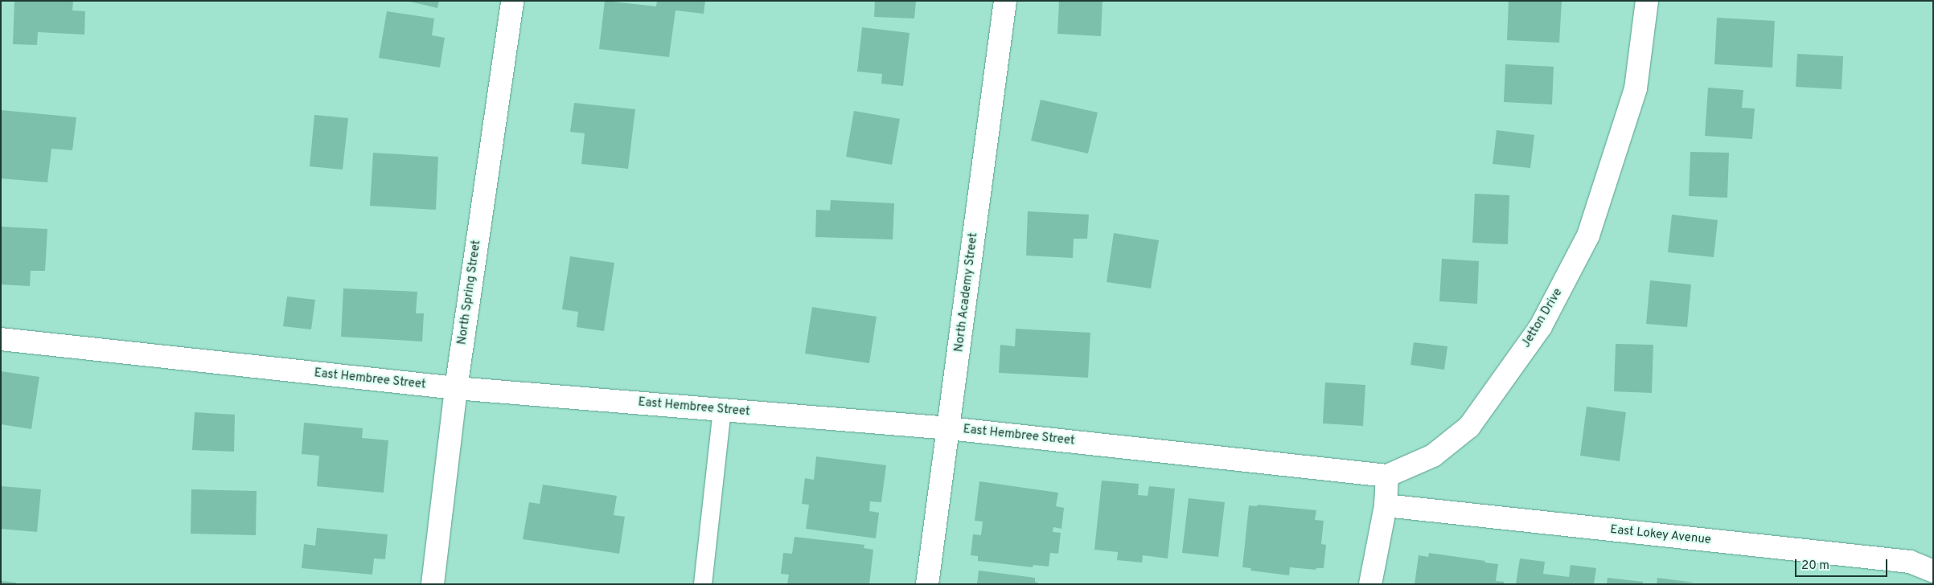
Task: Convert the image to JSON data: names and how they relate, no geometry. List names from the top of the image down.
{
  "streets": {
    "street": [
      "North Spring Street",
      "North Academy Street",
      "Jetton Drive",
      "East Hembree Street",
      "East Lokey Avenue"
    ]
  },
  "crossings": [
    ["North Spring Street", "East Hembree Street"],
    ["North Academy Street", "East Hembree Street"],
    ["Jetton Drive", "East Hembree Street"]
  ],
  "scale_bar": "20 m"
}
